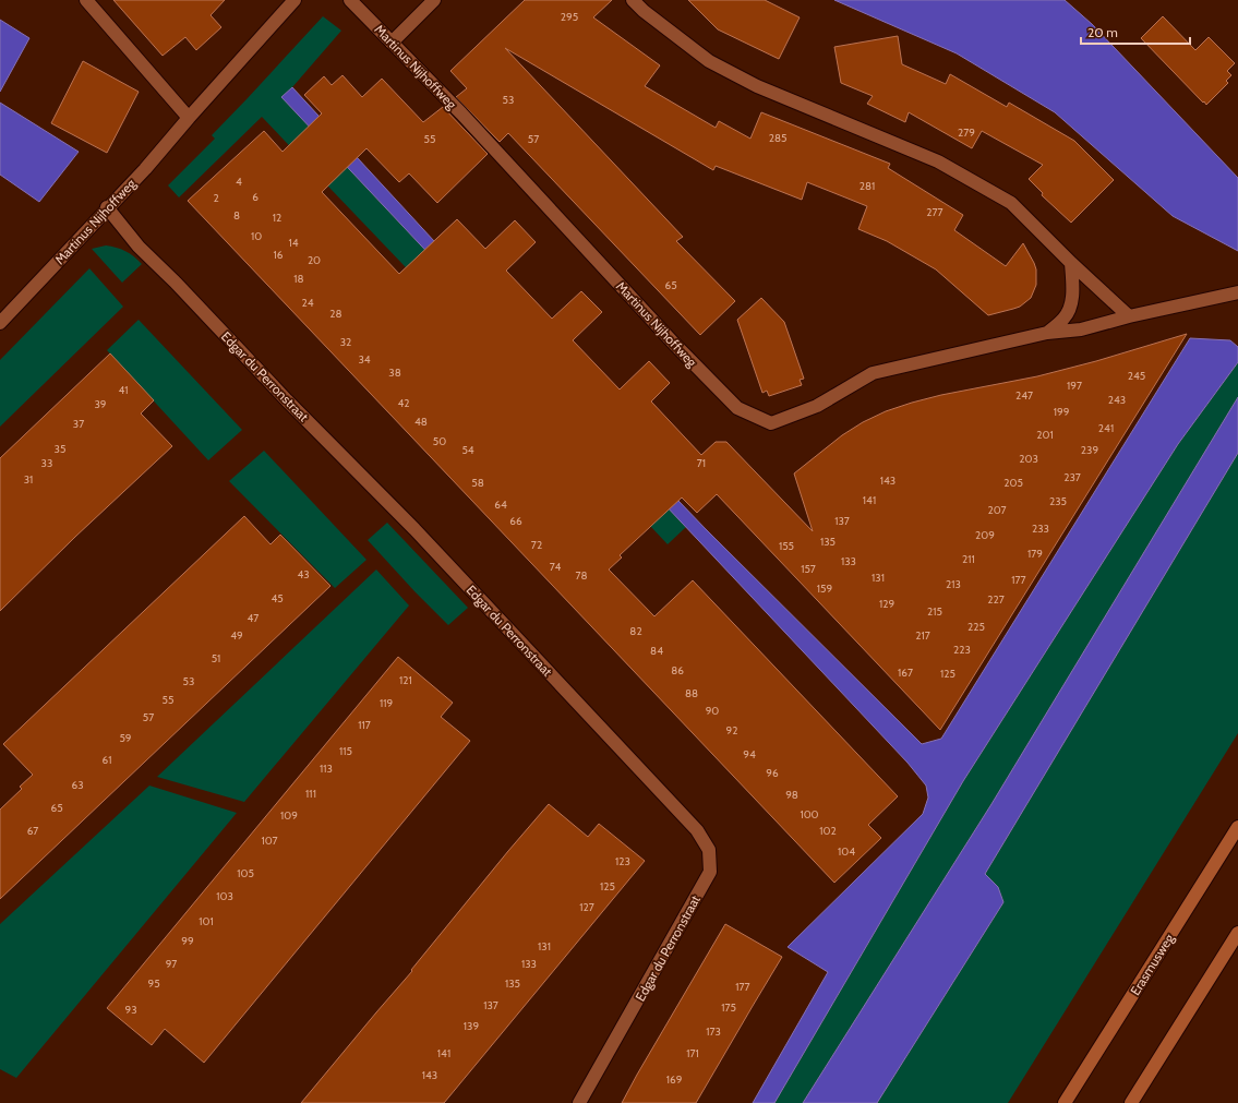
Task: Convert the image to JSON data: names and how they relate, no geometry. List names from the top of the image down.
{
  "streets": {
    "main road": ["Erasmusweg"],
    "street": ["Martinus Nijhoffweg", "Edgar du Perronstraat"]
  },
  "crossings": [
    ["Martinus Nijhoffweg", "Edgar du Perronstraat"]
  ],
  "house_numbers": [
    "295",
    "53",
    "279",
    "285",
    "55",
    "57",
    "4",
    "281",
    "6",
    "2",
    "277",
    "8",
    "12",
    "10",
    "14",
    "16",
    "20",
    "18",
    "65",
    "24",
    "28",
    "32",
    "34",
    "38",
    "245",
    "197",
    "41",
    "247",
    "243",
    "42",
    "39",
    "199",
    "48",
    "37",
    "241",
    "201",
    "50",
    "35",
    "54",
    "239",
    "203",
    "33",
    "71",
    "237",
    "31",
    "143",
    "58",
    "205",
    "141",
    "235",
    "64",
    "207",
    "66",
    "137",
    "233",
    "209",
    "135",
    "72",
    "155",
    "179",
    "211",
    "133",
    "74",
    "157",
    "43",
    "78",
    "131",
    "177",
    "213",
    "159",
    "45",
    "227",
    "129",
    "215",
    "47",
    "225",
    "82",
    "49",
    "217",
    "223",
    "84",
    "51",
    "86",
    "167",
    "125",
    "121",
    "53",
    "88",
    "55",
    "119",
    "90",
    "57",
    "117",
    "92",
    "59",
    "115",
    "94",
    "61",
    "113",
    "96",
    "63",
    "111",
    "98",
    "65",
    "100",
    "109",
    "67",
    "102",
    "107",
    "104",
    "123",
    "105",
    "125",
    "103",
    "127",
    "101",
    "99",
    "131",
    "97",
    "133",
    "95",
    "135",
    "177",
    "137",
    "175",
    "93",
    "139",
    "173",
    "141",
    "171",
    "143",
    "169"
  ],
  "scale_bar": "20 m"
}
